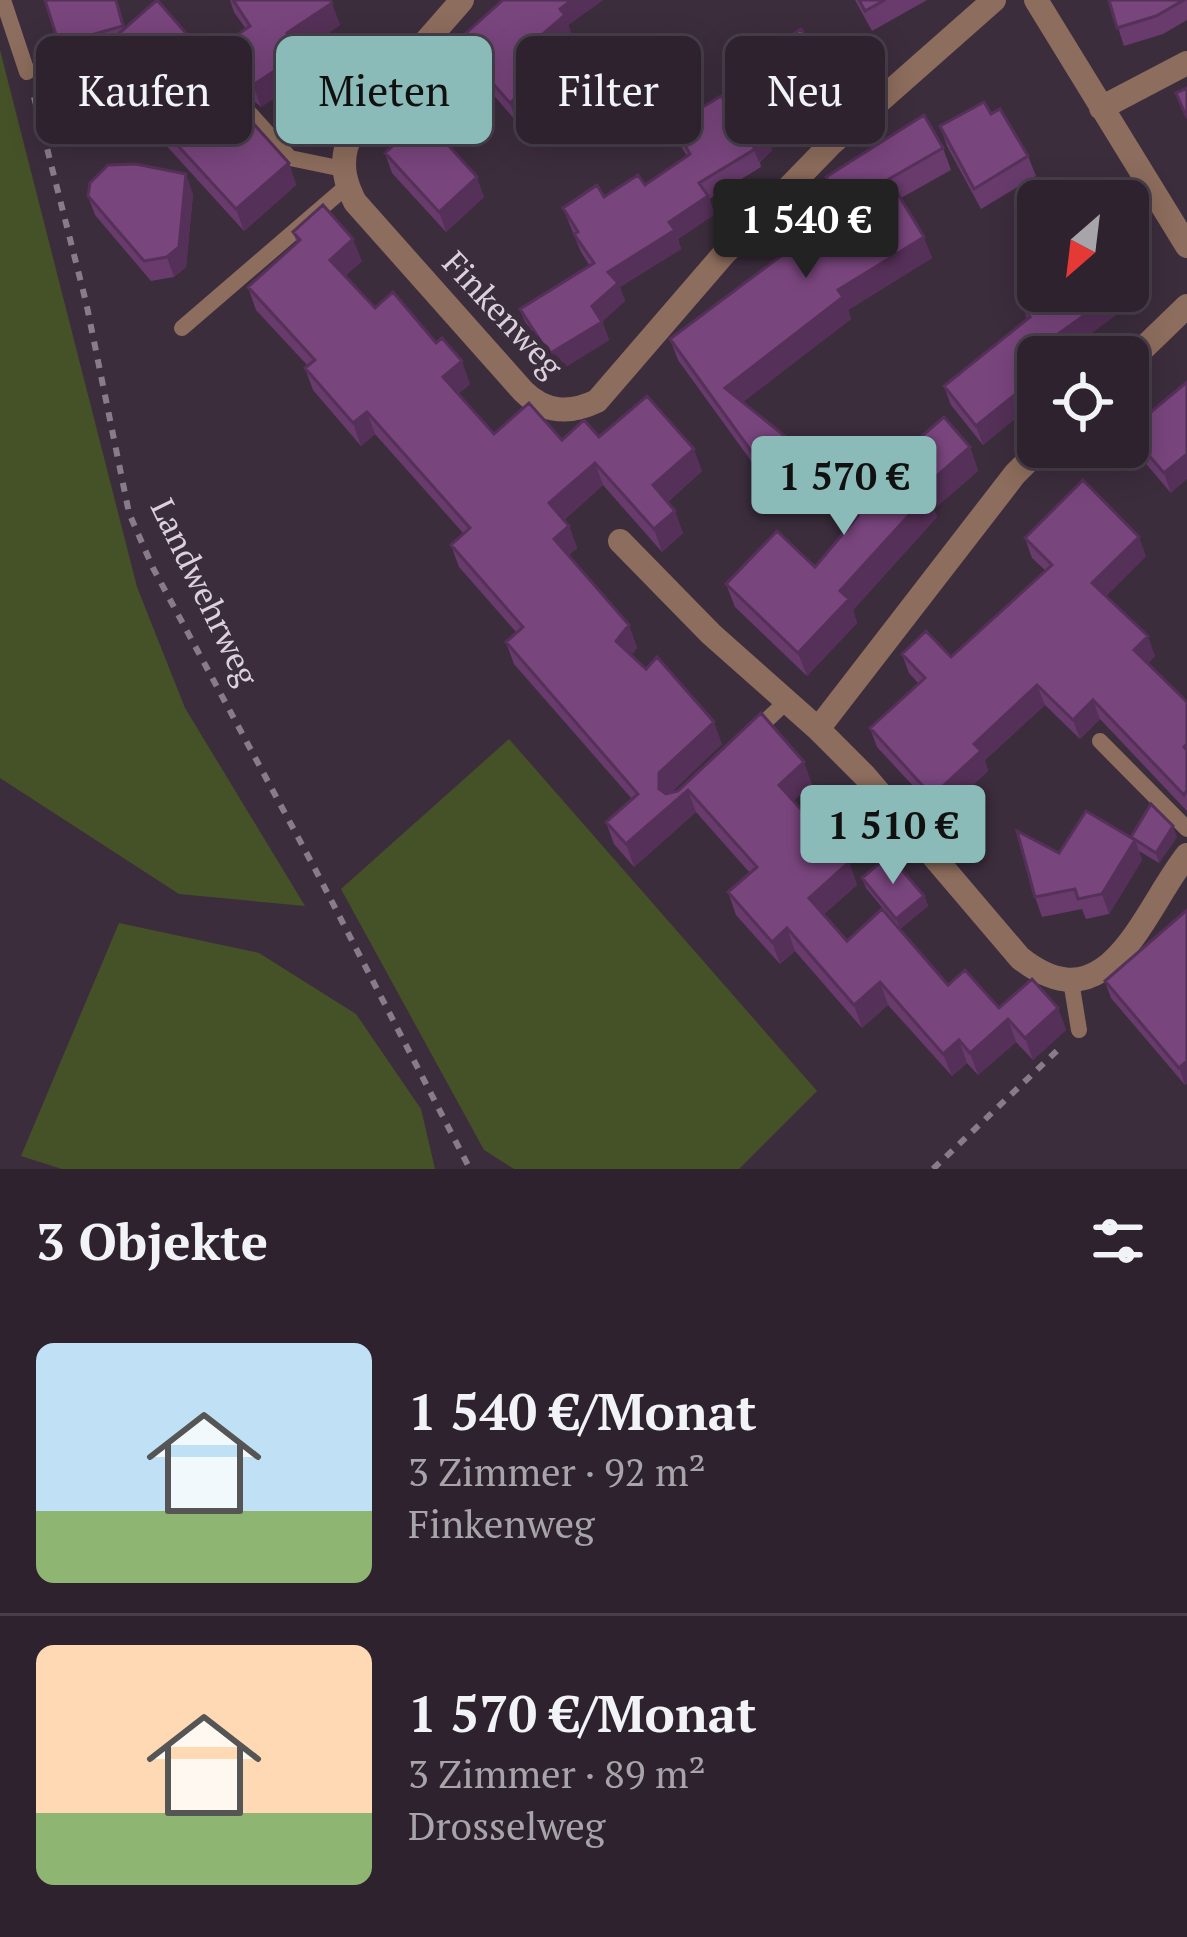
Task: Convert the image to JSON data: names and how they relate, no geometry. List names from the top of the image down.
{
  "streets": {
    "street": ["Finkenweg"],
    "path": ["Landwehrweg"]
  },
  "north": "bottom left",
  "page": {
    "chip": [
      "Kaufen",
      "Mieten",
      "Filter",
      "Neu"
    ],
    "price": ["1 540 €", "1 570 €", "1 510 €"],
    "heading": "3 Objekte",
    "list": [
      {
        "name": "1 540 €/Monat",
        "note": "3 Zimmer · 92 m² · Finkenweg"
      },
      {
        "name": "1 570 €/Monat",
        "note": "3 Zimmer · 89 m² · Drosselweg"
      }
    ]
  }
}
